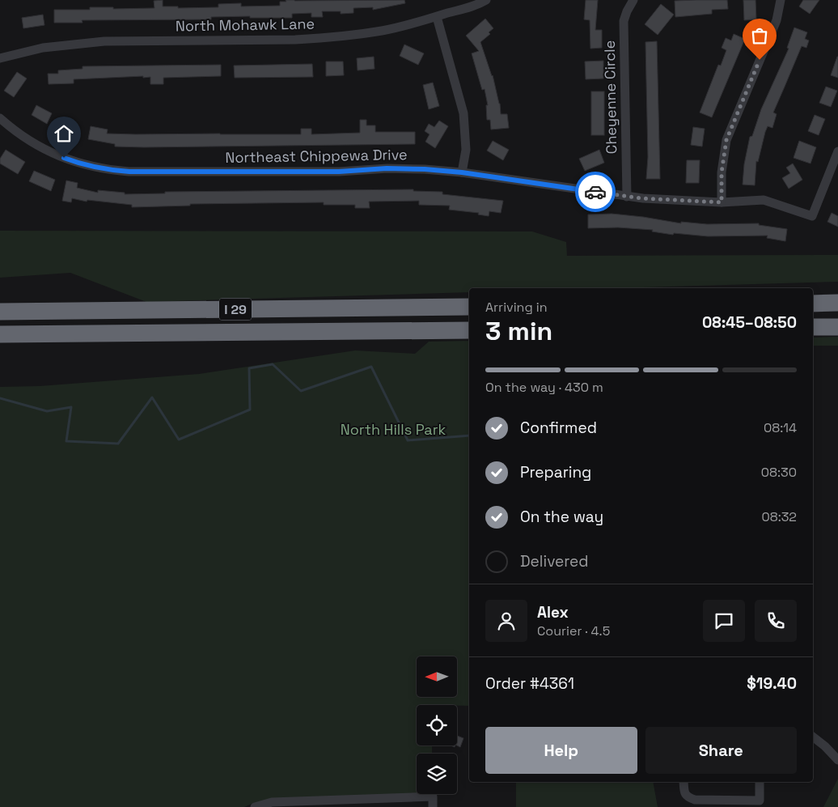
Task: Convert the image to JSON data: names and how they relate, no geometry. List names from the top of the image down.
{
  "streets": {
    "highway": ["I 29"],
    "street": ["North Mohawk Lane", "Cheyenne Circle", "Northeast Chippewa Drive"]
  },
  "crossings": [
    ["Cheyenne Circle", "Northeast Chippewa Drive"]
  ],
  "parks": ["North Hills Park"],
  "north": "left",
  "page": {
    "heading": ["3 min", "Arriving in", "08:45–08:50"],
    "panel": [
      "Alex",
      "Courier · 4.5",
      "Order #4361",
      "$19.40"
    ],
    "bar": "On the way · 430 m",
    "list": [
      ["Confirmed", "08:14"],
      ["Preparing", "08:30"],
      ["On the way", "08:32"],
      "Delivered"
    ],
    "buttons": ["Help", "Share"]
  }
}
